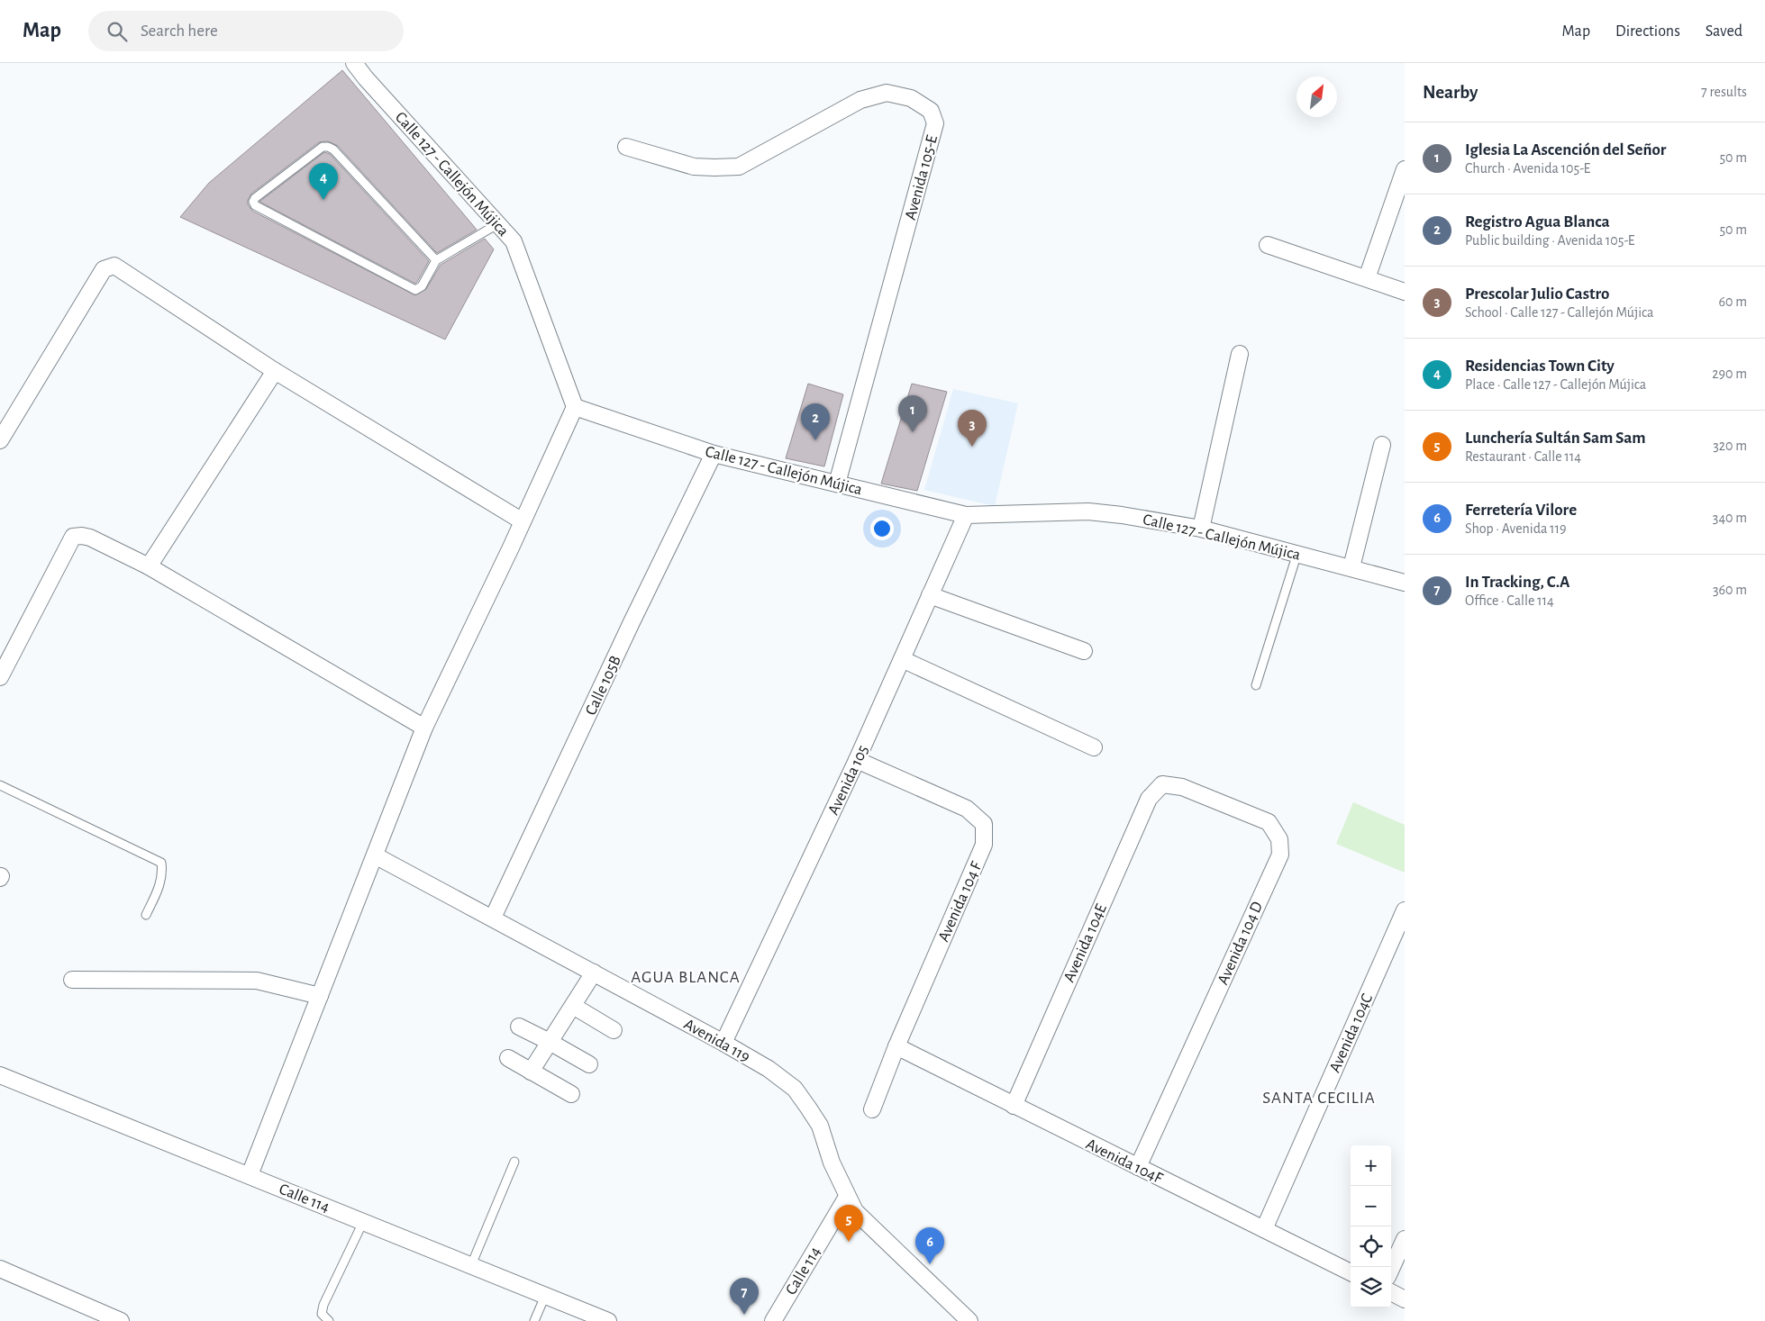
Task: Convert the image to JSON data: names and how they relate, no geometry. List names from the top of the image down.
{
  "streets": {
    "street": [
      "Calle 127 - Callejón Mújica",
      "Avenida 105-E",
      "Calle 105B",
      "Avenida 105",
      "Avenida 104 F",
      "Avenida 104E",
      "Avenida 104 D",
      "Avenida 104C",
      "Avenida 119",
      "Avenida 104F",
      "Calle 114"
    ]
  },
  "crossings": [
    ["Calle 127 - Callejón Mújica", "Avenida 105-E"],
    ["Calle 127 - Callejón Mújica", "Calle 105B"],
    ["Calle 127 - Callejón Mújica", "Avenida 105"],
    ["Calle 105B", "Avenida 119"],
    ["Avenida 105", "Avenida 104 F"],
    ["Avenida 105", "Avenida 119"],
    ["Avenida 104 F", "Avenida 104F"],
    ["Avenida 104E", "Avenida 104 D"],
    ["Avenida 104E", "Avenida 104F"],
    ["Avenida 104 D", "Avenida 104F"],
    ["Avenida 104C", "Avenida 104F"],
    ["Avenida 119", "Calle 114"]
  ],
  "districts": ["AGUA BLANCA", "SANTA CECILIA"],
  "north": "top right",
  "page": {
    "header": "Map",
    "search": "Search here",
    "nav": ["Map", "Directions", "Saved"],
    "heading": ["Nearby", "7 results"],
    "list": [
      {
        "mark": "1",
        "name": "Iglesia La Ascención del Señor",
        "note": "Church · Avenida 105-E",
        "value": "50 m"
      },
      {
        "mark": "2",
        "name": "Registro Agua Blanca",
        "note": "Public building · Avenida 105-E",
        "value": "50 m"
      },
      {
        "mark": "3",
        "name": "Prescolar Julio Castro",
        "note": "School · Calle 127 - Callejón Mújica",
        "value": "60 m"
      },
      {
        "mark": "4",
        "name": "Residencias Town City",
        "note": "Place · Calle 127 - Callejón Mújica",
        "value": "290 m"
      },
      {
        "mark": "5",
        "name": "Lunchería Sultán Sam Sam",
        "note": "Restaurant · Calle 114",
        "value": "320 m"
      },
      {
        "mark": "6",
        "name": "Ferretería Vilore",
        "note": "Shop · Avenida 119",
        "value": "340 m"
      },
      {
        "mark": "7",
        "name": "In Tracking, C.A",
        "note": "Office · Calle 114",
        "value": "360 m"
      }
    ],
    "pins": [
      "4",
      "1",
      "2",
      "3",
      "5",
      "6",
      "7"
    ],
    "map_buttons": ["+", "−"]
  }
}
